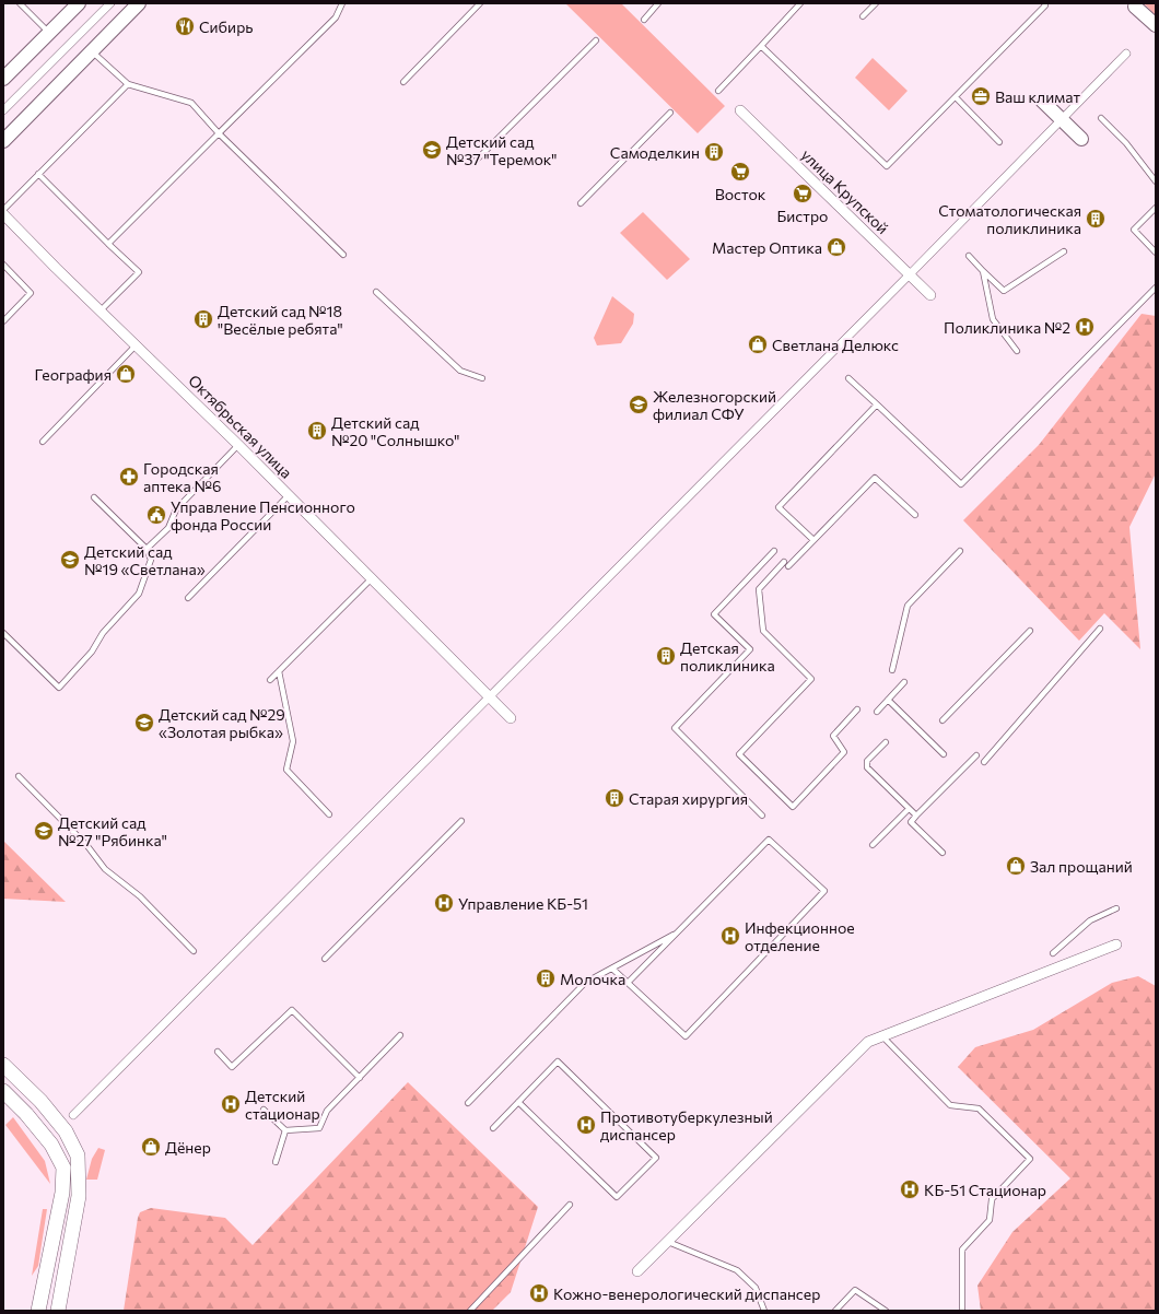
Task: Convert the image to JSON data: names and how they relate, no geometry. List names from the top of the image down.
{
  "streets": {
    "street": ["улица Крупской", "Октябрьская улица"]
  },
  "places": {
    "restaurant": ["Сибирь"],
    "office": ["Ваш климат"],
    "school or university": [
      "Детский сад №37 \"Теремок\"",
      "Железногорский филиал СФУ",
      "Детский сад №19 «Светлана»",
      "Детский сад №29 «Золотая рыбка»",
      "Детский сад №27 \"Рябинка\""
    ],
    "building": [
      "Самоделкин",
      "Стоматологическая поликлиника",
      "Детский сад №18 \"Весёлые ребята\"",
      "Детский сад №20 \"Солнышко\"",
      "Детская поликлиника",
      "Старая хирургия",
      "Молочка"
    ],
    "supermarket": ["Восток", "Бистро"],
    "shop": [
      "Мастер Оптика",
      "Светлана Делюкс",
      "География",
      "Зал прощаний",
      "Дёнер"
    ],
    "hospital": [
      "Поликлиника №2",
      "Управление КБ-51",
      "Инфекционное отделение",
      "Детский стационар",
      "Противотуберкулезный диспансер",
      "КБ-51 Стационар",
      "Кожно-венерологический диспансер"
    ],
    "pharmacy": ["Городская аптека №6"],
    "public building": ["Управление Пенсионного фонда России"]
  }
}
